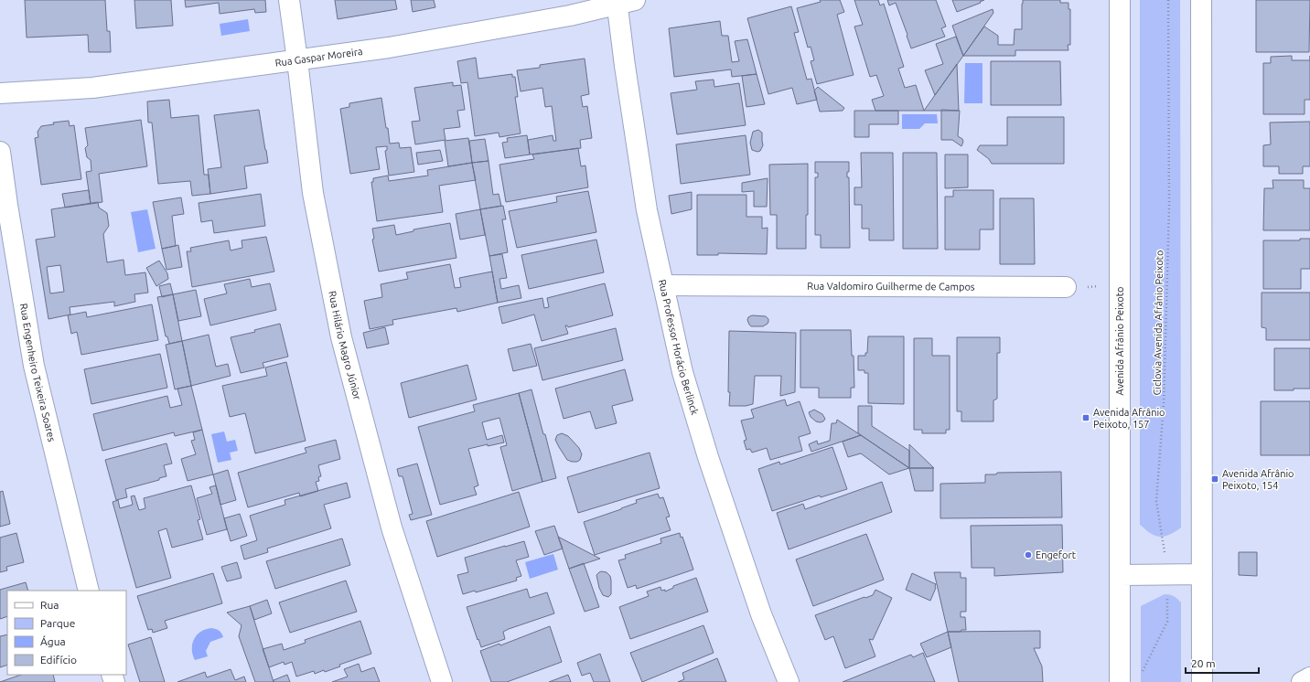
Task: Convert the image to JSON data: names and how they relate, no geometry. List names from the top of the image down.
{
  "streets": {
    "street": [
      "Rua Gaspar Moreira",
      "Rua Valdomiro Guilherme de Campos",
      "Avenida Afrânio Peixoto",
      "Rua Hilário Magro Júnior",
      "Rua Professor Horácio Berlinck",
      "Rua Engenheiro Teixeira Soares"
    ],
    "path": ["Ciclovia Avenida Afrânio Peixoto"]
  },
  "crossings": [
    ["Rua Gaspar Moreira", "Rua Hilário Magro Júnior"],
    ["Rua Gaspar Moreira", "Rua Professor Horácio Berlinck"],
    ["Rua Valdomiro Guilherme de Campos", "Rua Professor Horácio Berlinck"]
  ],
  "places": {
    "transit": ["Avenida Afrânio Peixoto, 157", "Avenida Afrânio Peixoto, 154"],
    "other": ["Engefort"]
  },
  "legend": [
    "Rua",
    "Parque",
    "Água",
    "Edifício"
  ],
  "scale_bar": "20 m"
}
